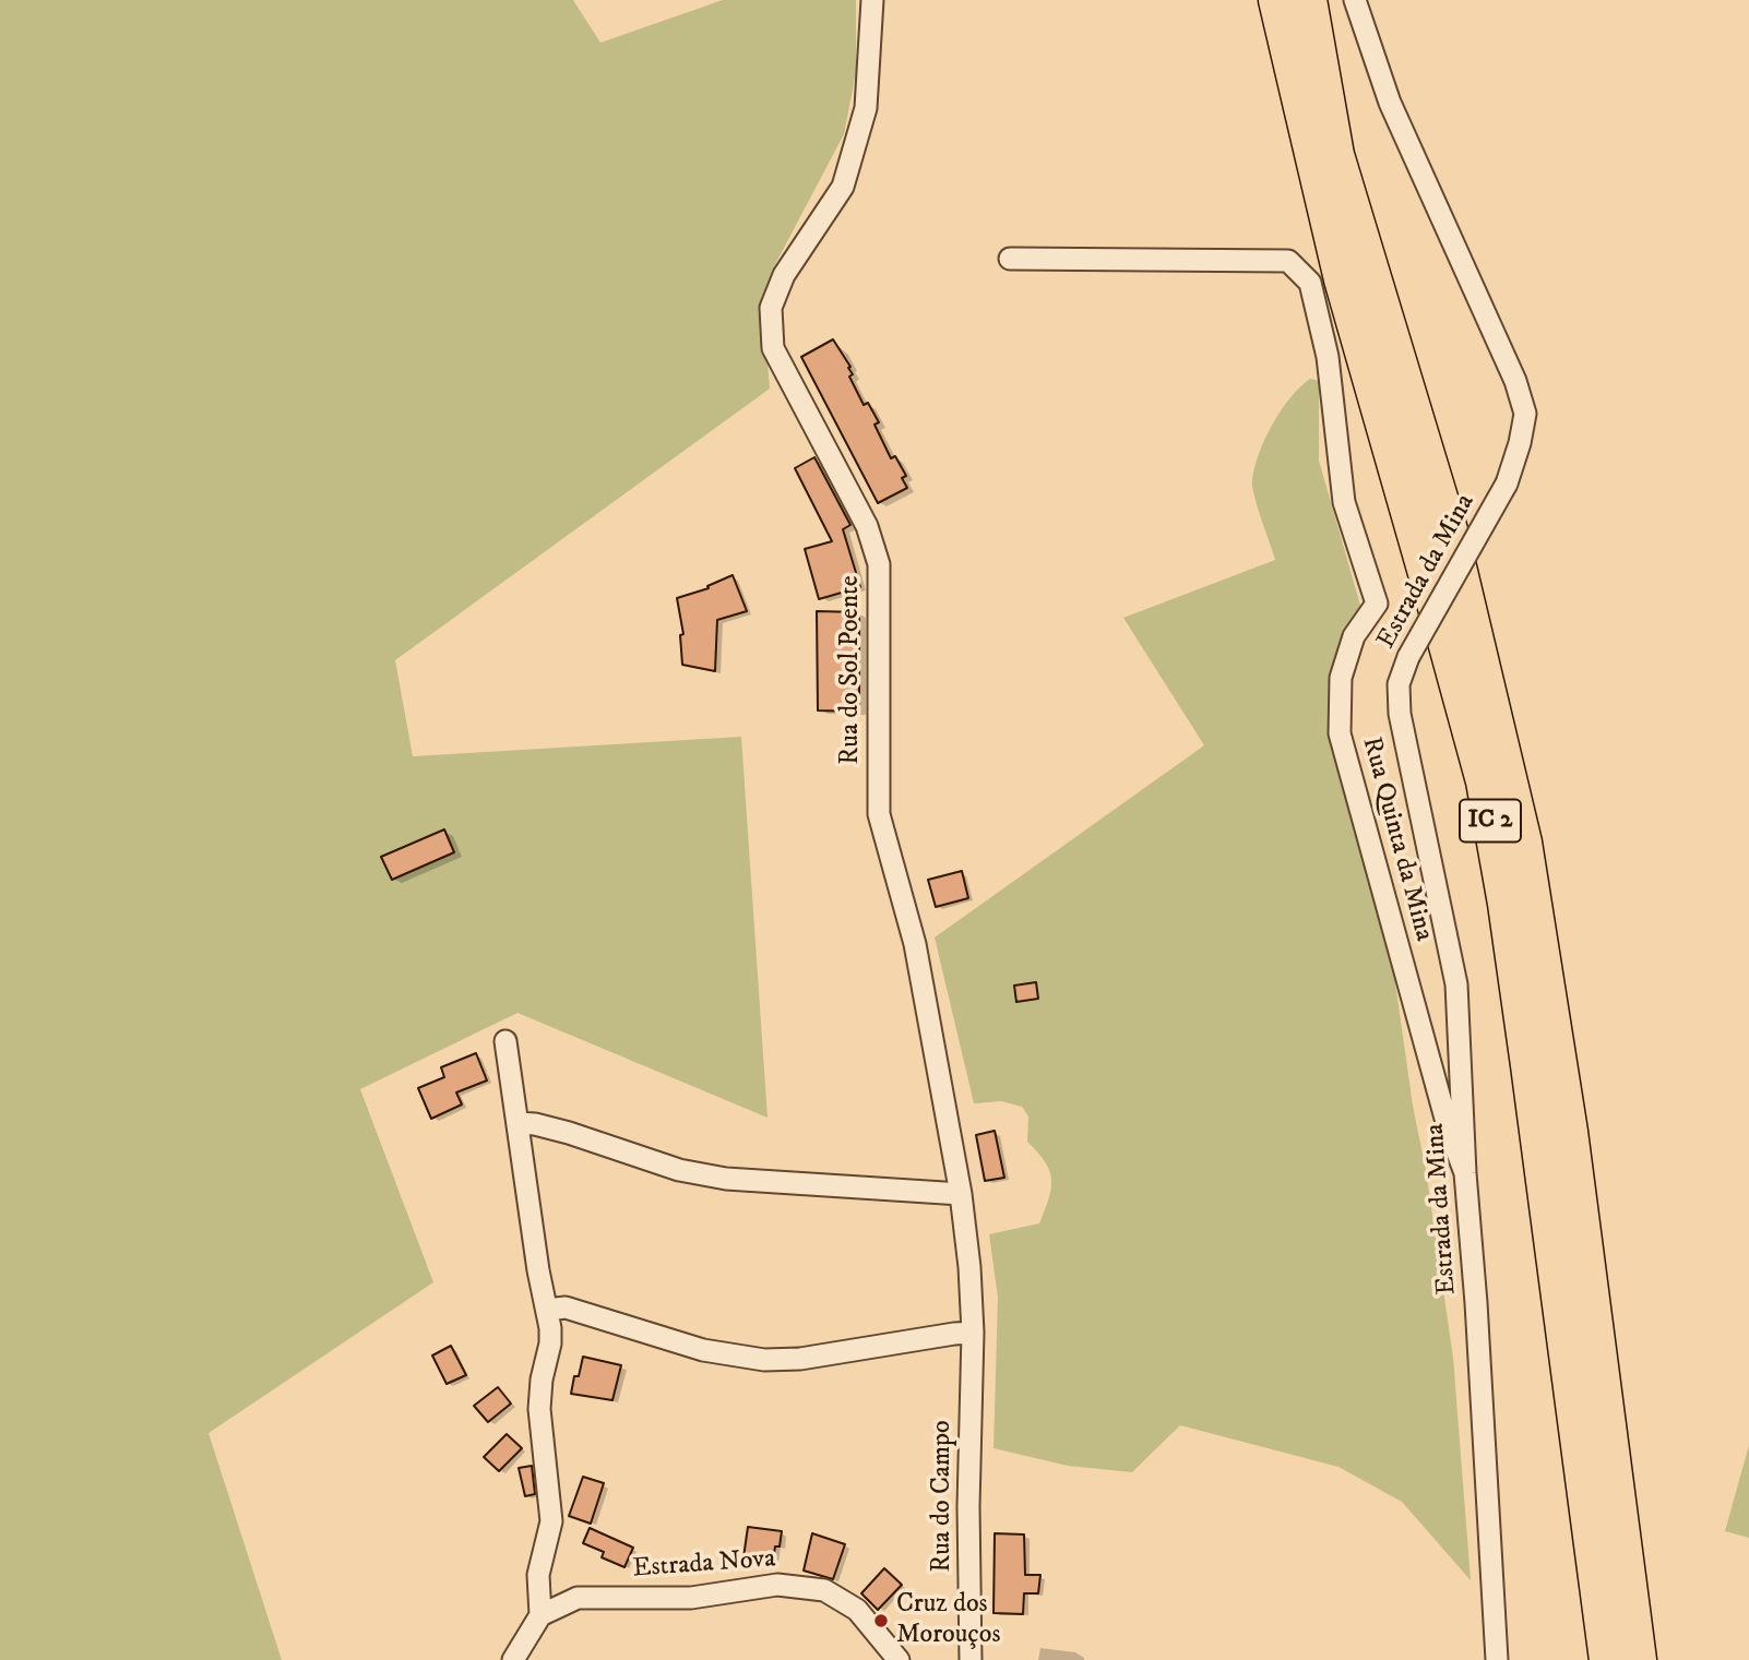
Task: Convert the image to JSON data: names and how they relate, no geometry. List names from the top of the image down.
{
  "streets": {
    "highway": ["IC 2"],
    "street": [
      "Estrada da Mina",
      "Rua do Sol Poente",
      "Rua Quinta da Mina",
      "Rua do Campo",
      "Estrada Nova"
    ]
  },
  "crossings": [
    ["Estrada da Mina", "Rua Quinta da Mina"],
    ["Rua do Sol Poente", "Rua do Campo"]
  ],
  "places": ["Cruz dos Morouços"]
}
